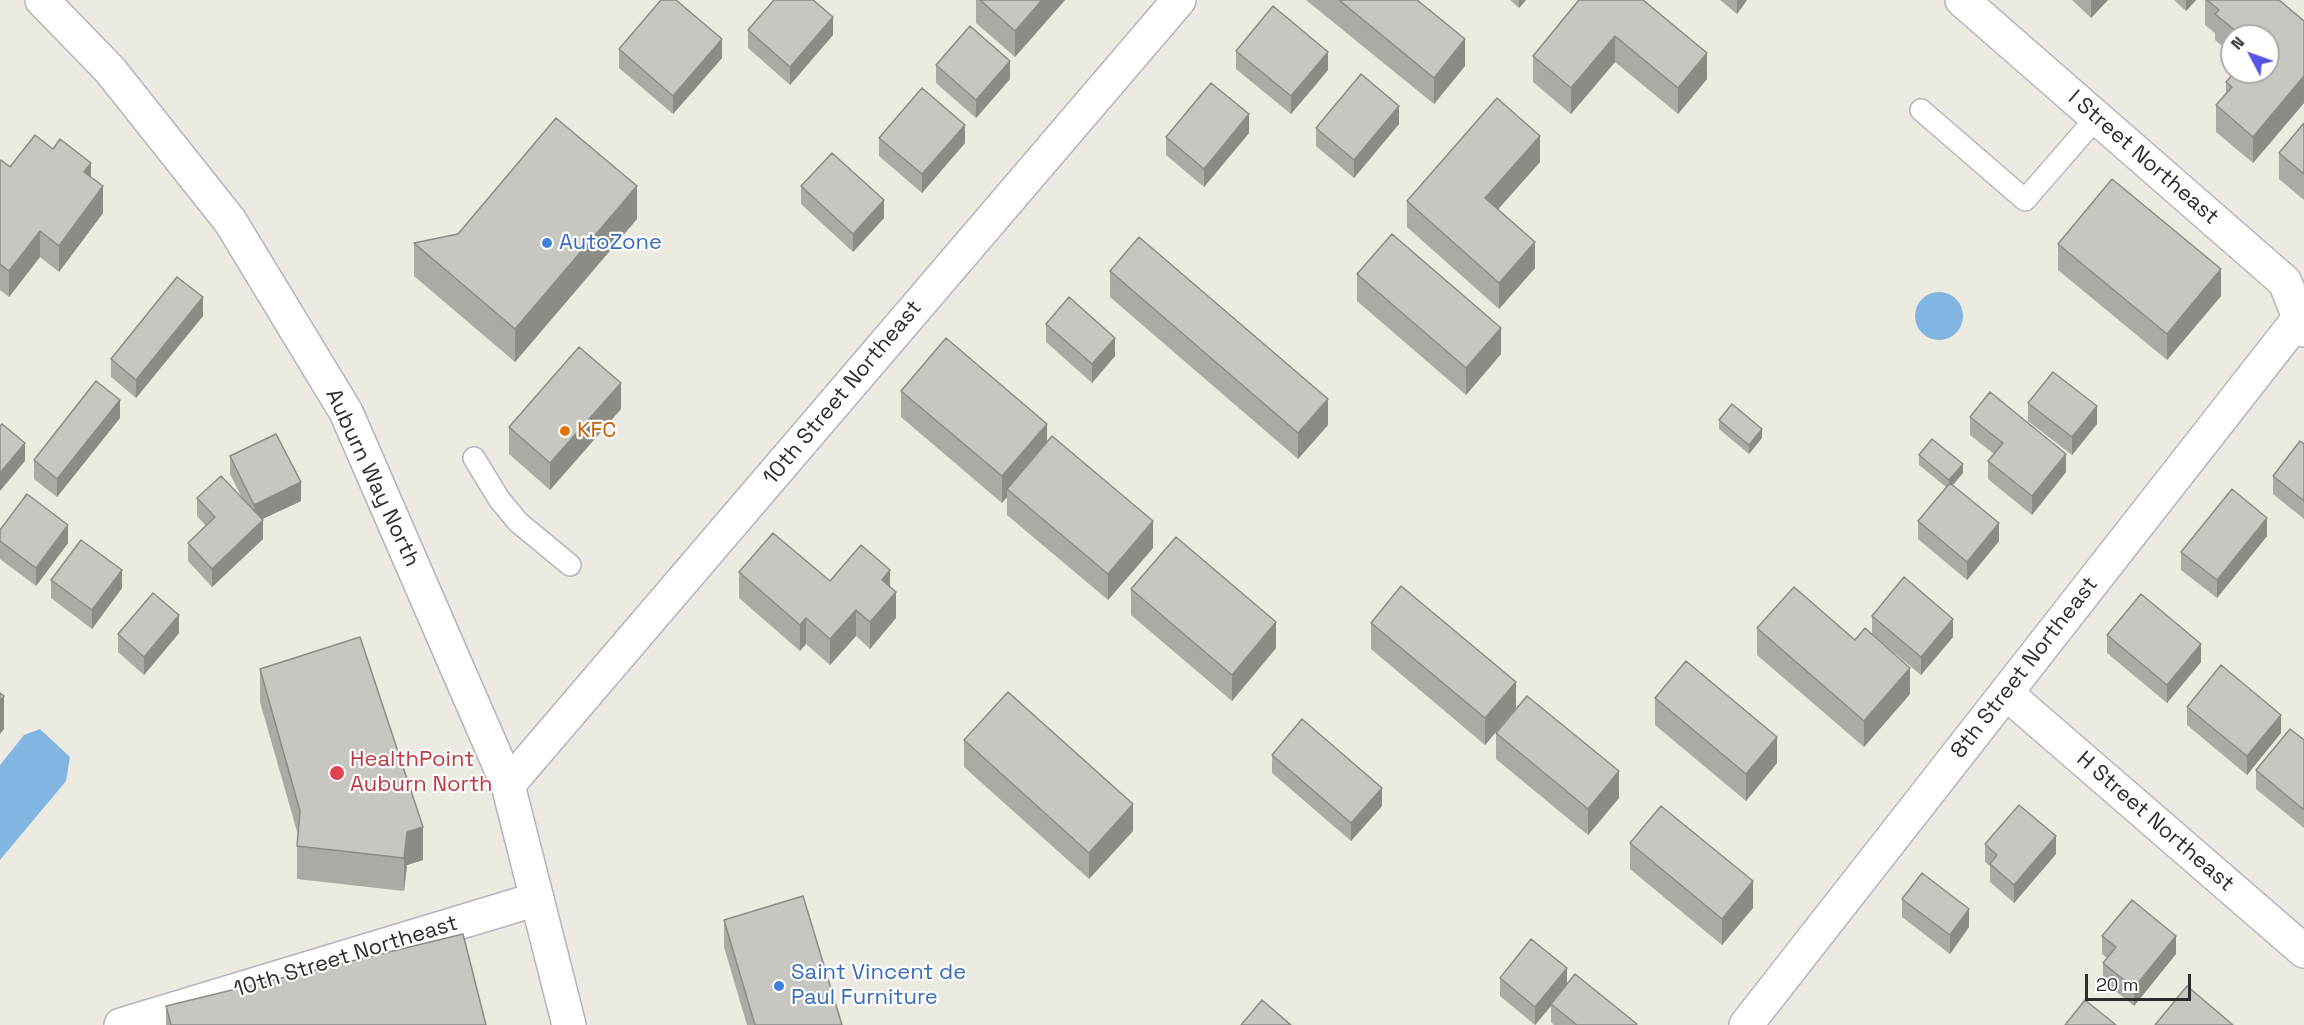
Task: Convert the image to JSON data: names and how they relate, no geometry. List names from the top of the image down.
{
  "streets": {
    "street": [
      "I Street Northeast",
      "10th Street Northeast",
      "Auburn Way North",
      "8th Street Northeast",
      "H Street Northeast"
    ]
  },
  "crossings": [
    ["I Street Northeast", "8th Street Northeast"],
    ["10th Street Northeast", "Auburn Way North"],
    ["8th Street Northeast", "H Street Northeast"]
  ],
  "places": [
    "AutoZone",
    "KFC",
    "HealthPoint Auburn North",
    "Saint Vincent de Paul Furniture"
  ],
  "scale_bar": "20 m",
  "north": "top left"
}
